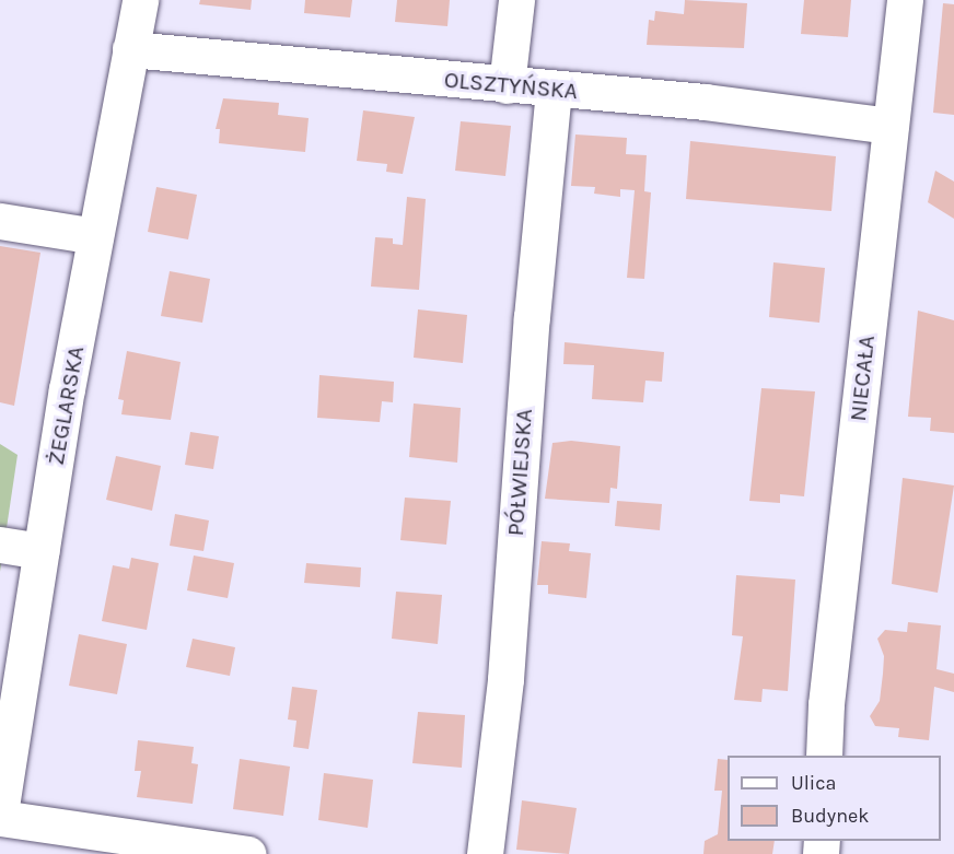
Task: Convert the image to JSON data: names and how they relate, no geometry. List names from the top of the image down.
{
  "streets": {
    "street": [
      "OLSZTYŃSKA",
      "NIECAŁA",
      "ŻEGLARSKA",
      "PÓŁWIEJSKA"
    ]
  },
  "crossings": [
    ["OLSZTYŃSKA", "NIECAŁA"],
    ["OLSZTYŃSKA", "ŻEGLARSKA"],
    ["OLSZTYŃSKA", "PÓŁWIEJSKA"]
  ],
  "legend": ["Ulica", "Budynek"]
}
